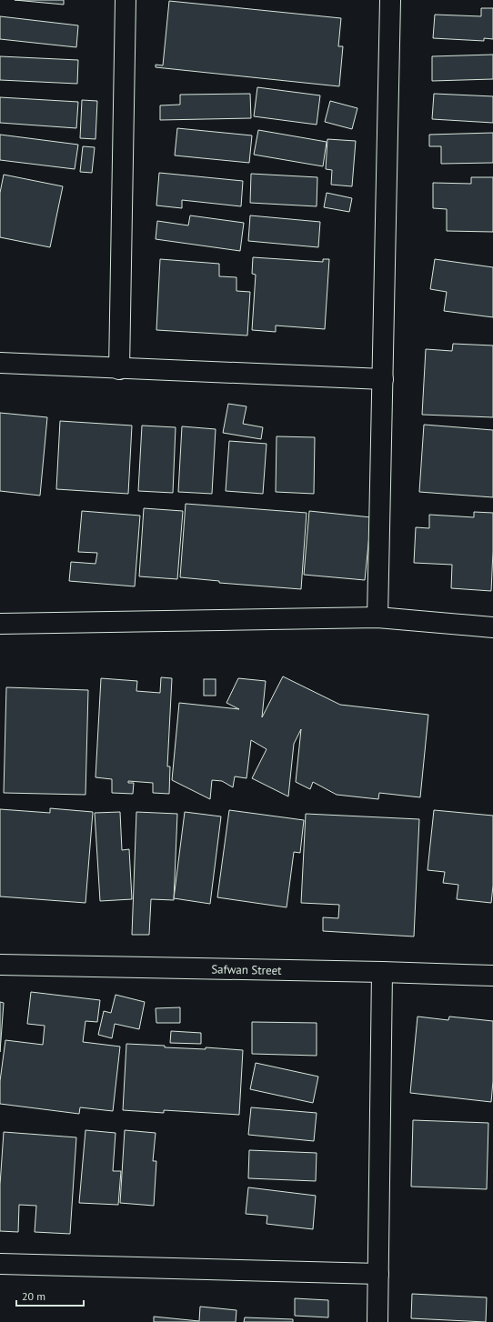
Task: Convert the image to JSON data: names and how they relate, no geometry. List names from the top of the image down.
{
  "streets": {
    "street": ["Safwan Street"]
  },
  "scale_bar": "20 m"
}
